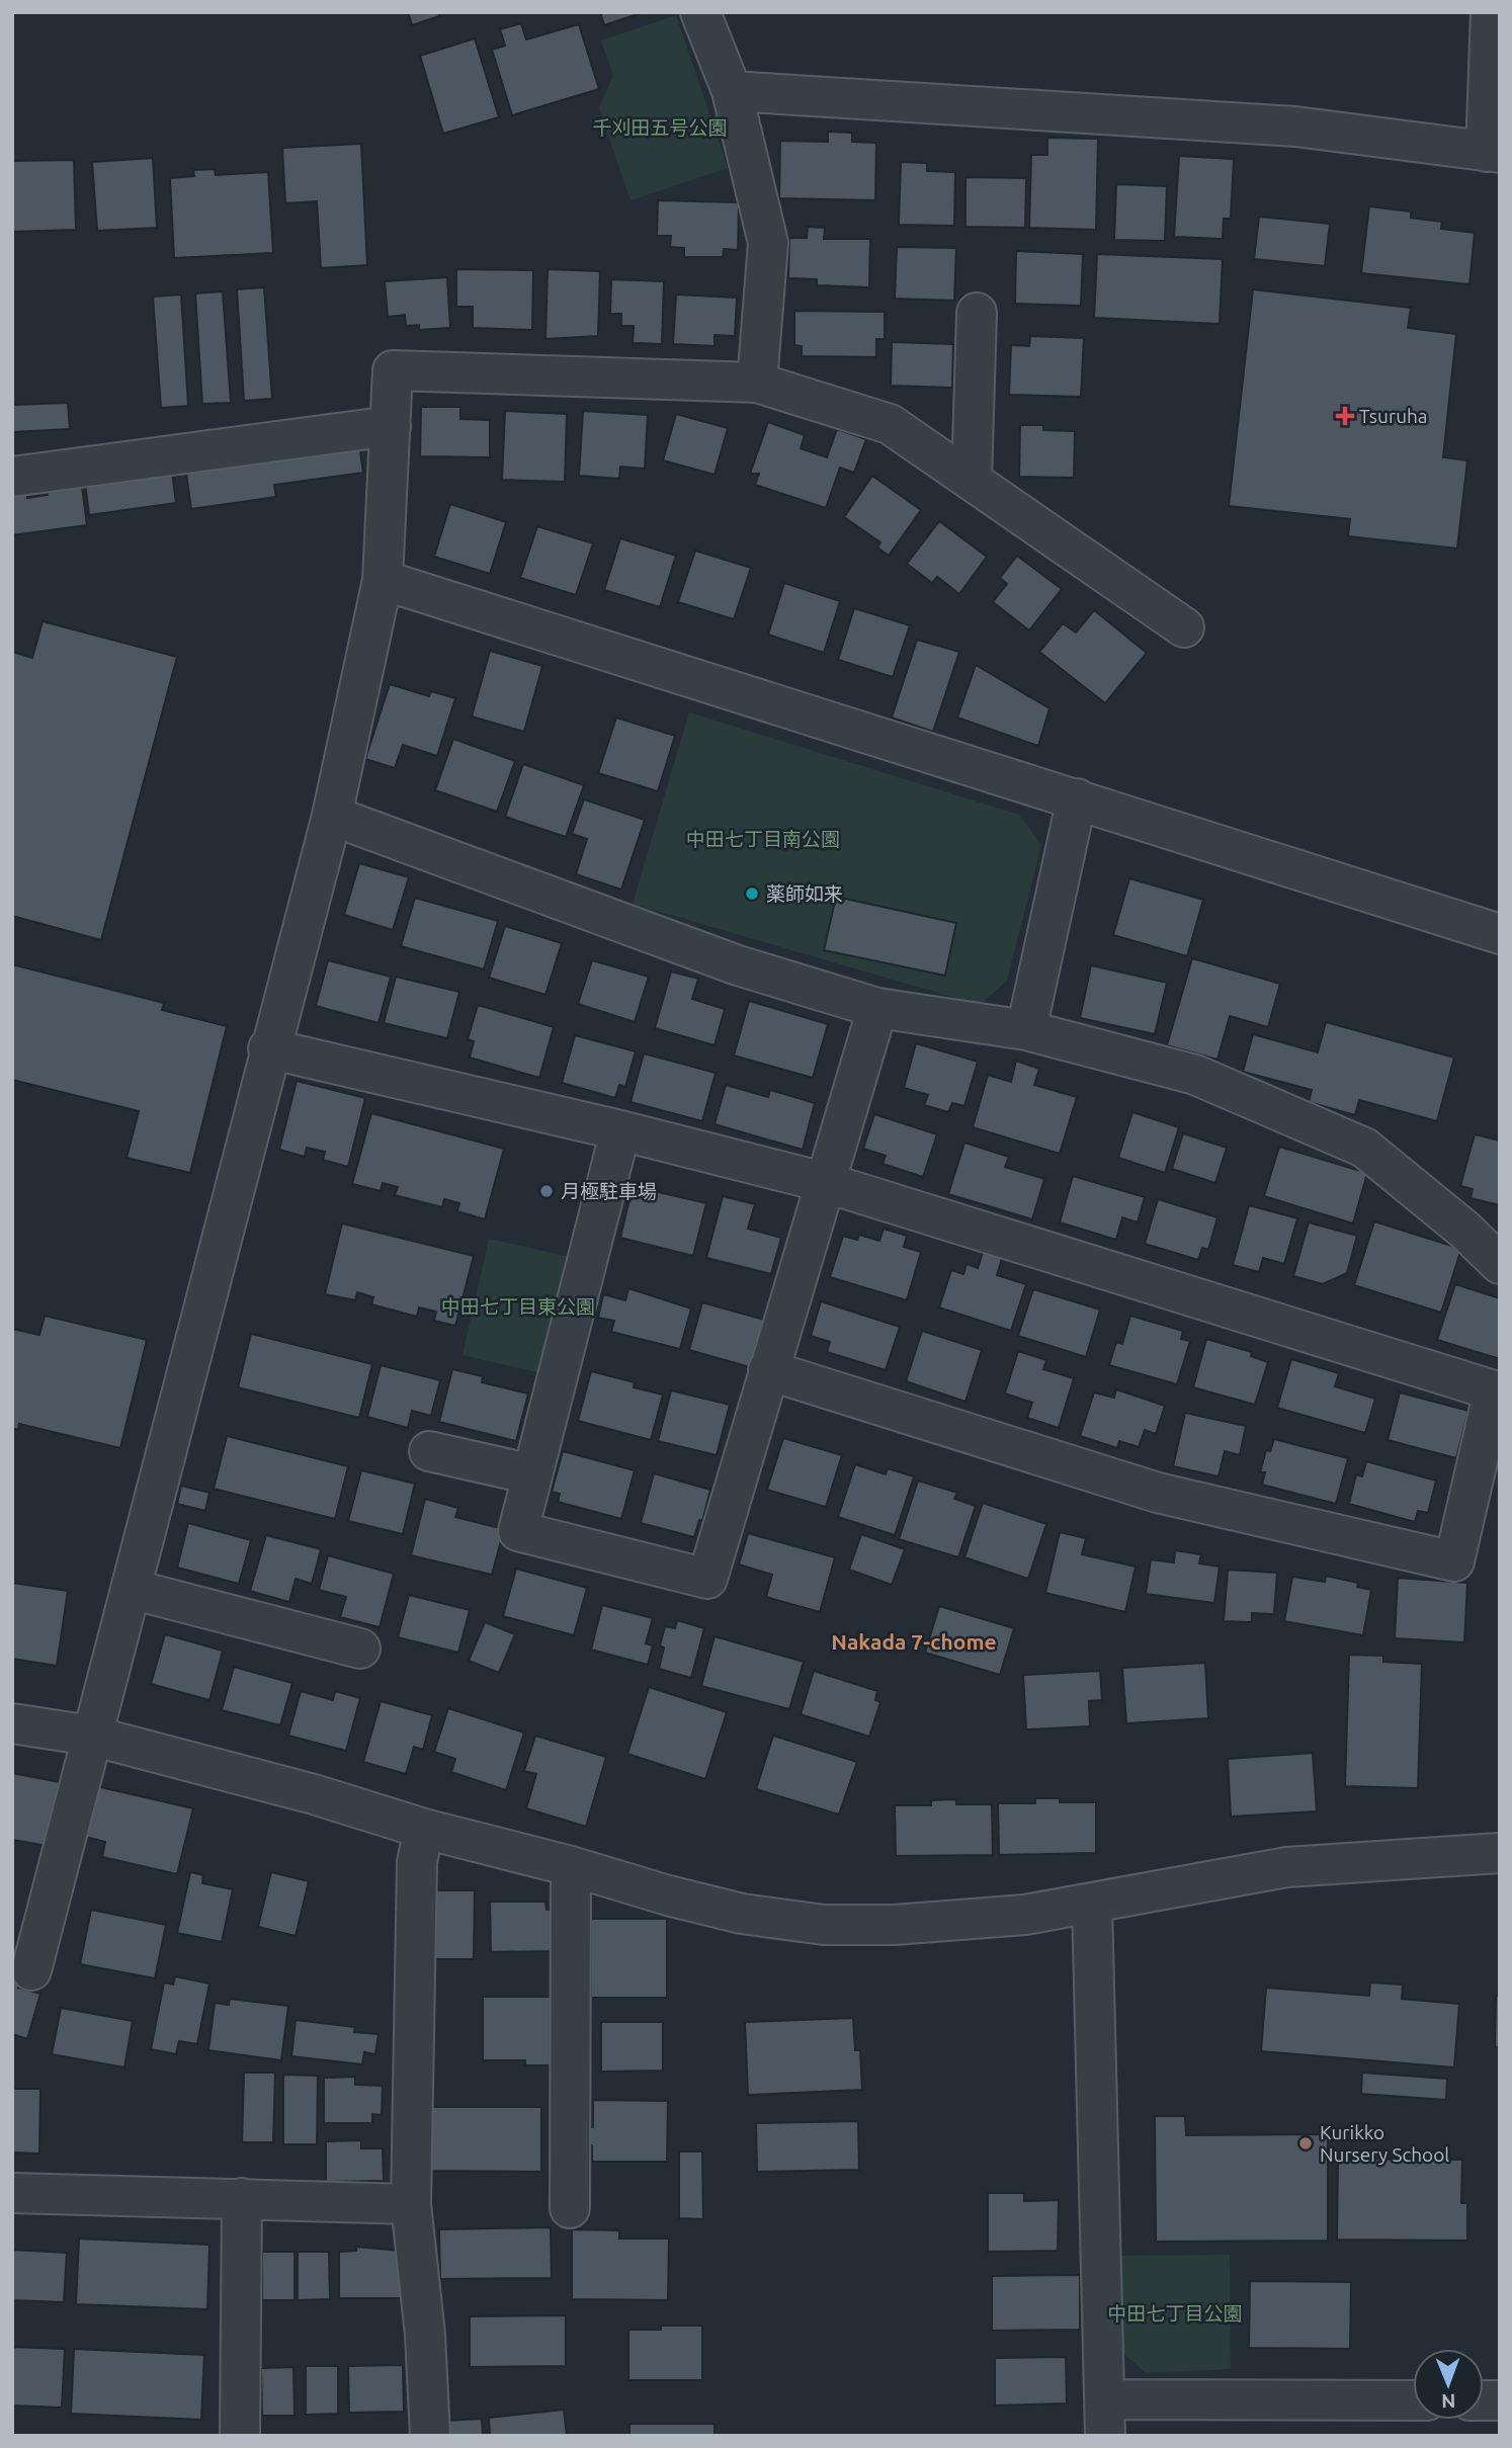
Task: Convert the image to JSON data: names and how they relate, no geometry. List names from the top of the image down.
{
  "districts": ["Nakada 7-chome"],
  "parks": [
    "千刈田五号公園",
    "中田七丁目南公園",
    "中田七丁目東公園",
    "中田七丁目公園"
  ],
  "places": {
    "health": ["Tsuruha"],
    "other": ["薬師如来", "月極駐車場", "Kurikko Nursery School"]
  },
  "north": "bottom"
}
